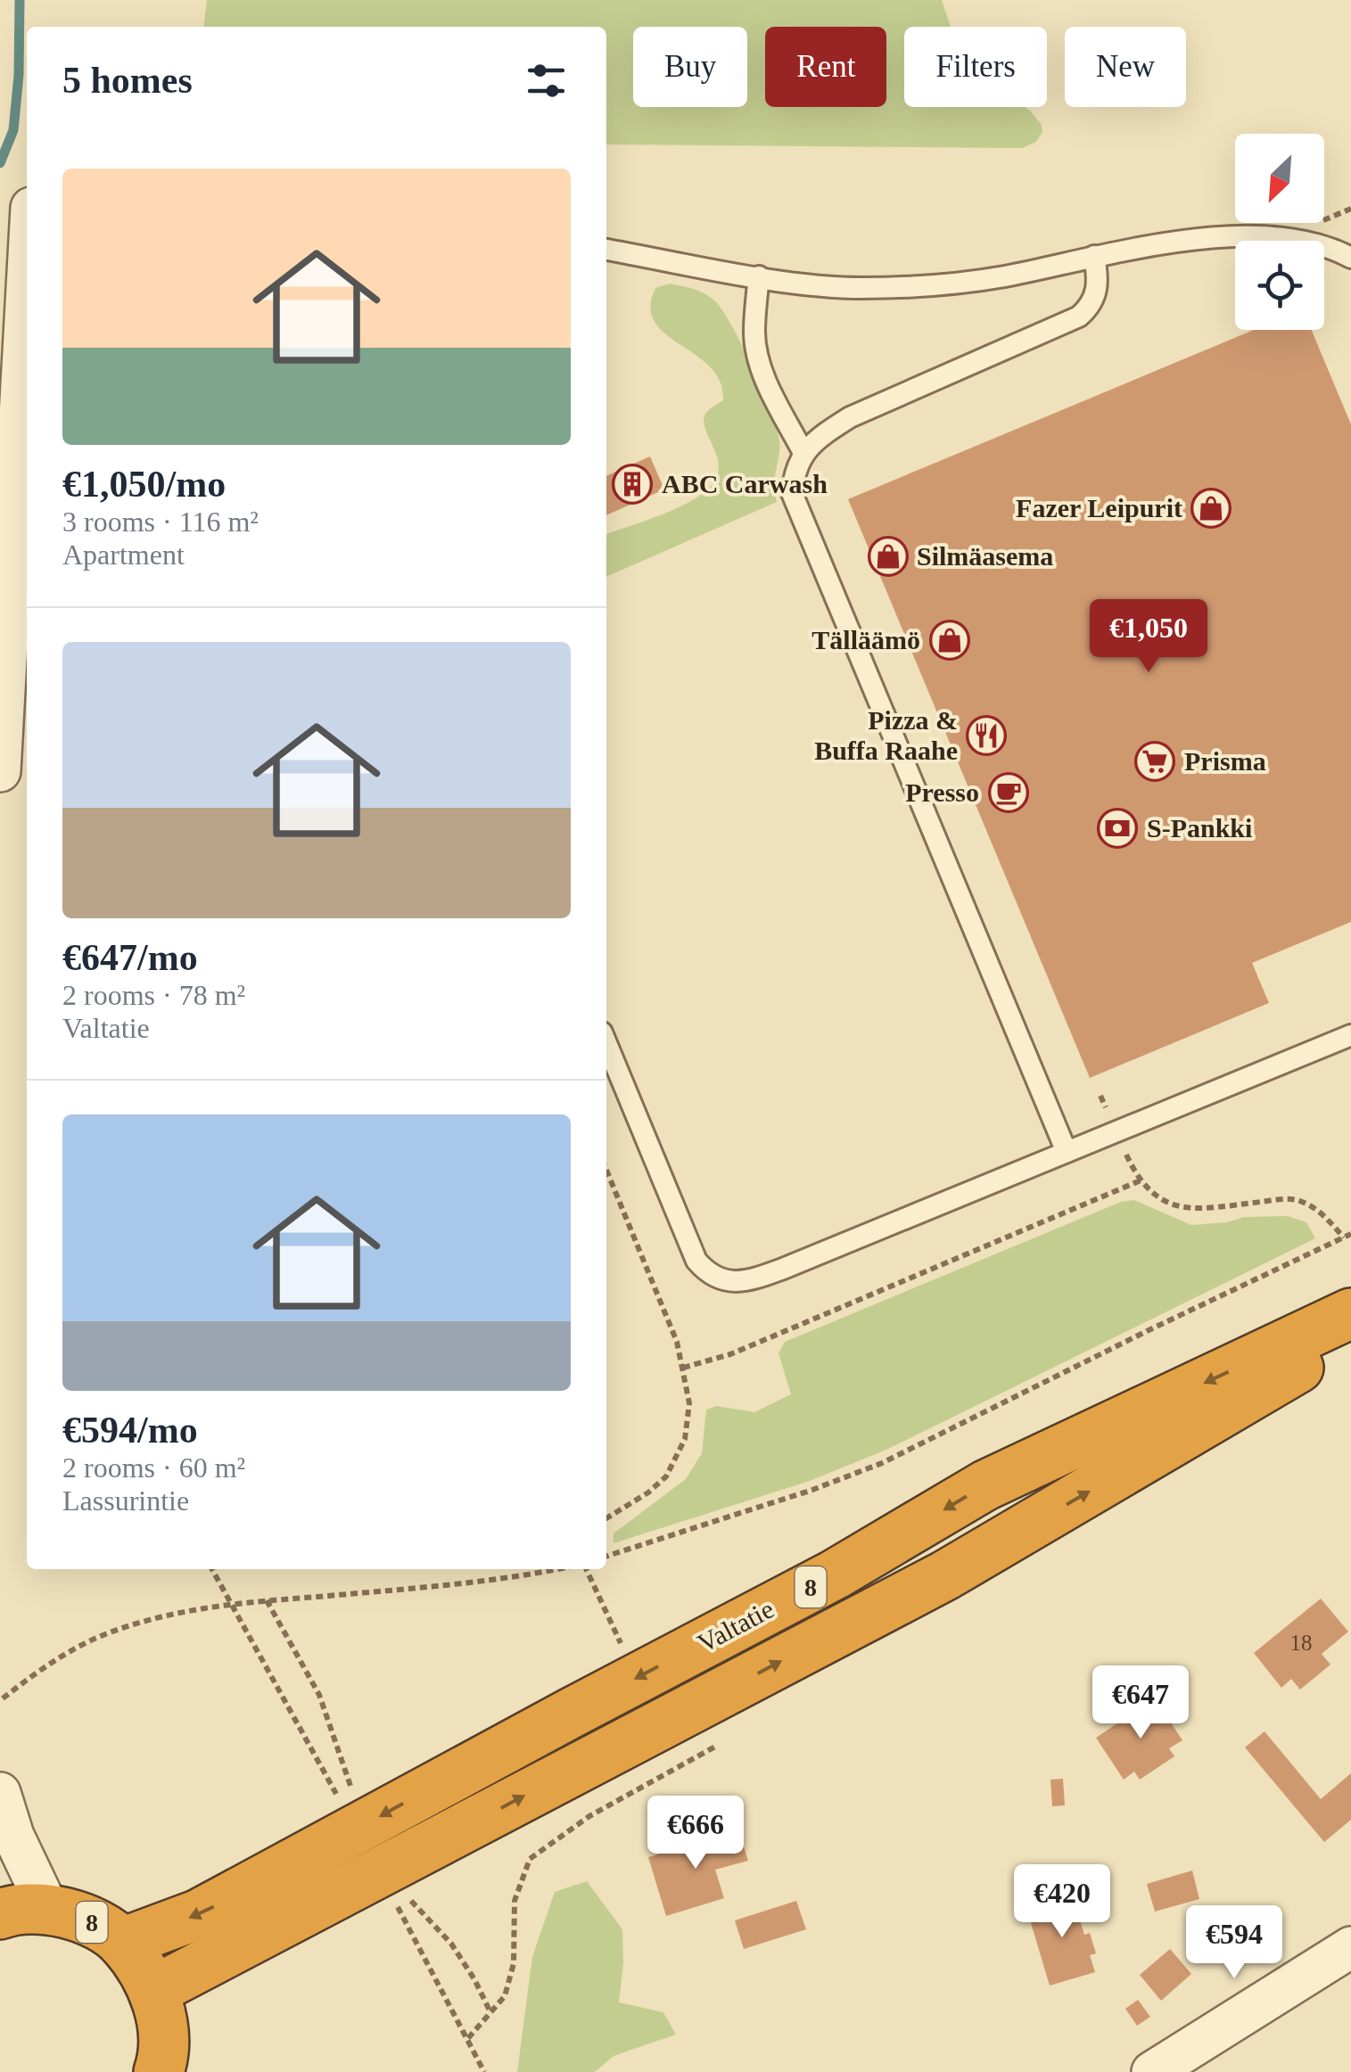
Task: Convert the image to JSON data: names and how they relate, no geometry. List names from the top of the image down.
{
  "streets": {
    "highway": ["8", "Valtatie"]
  },
  "crossings": [
    ["8", "Valtatie"]
  ],
  "places": {
    "building": ["ABC Carwash"],
    "shop": ["Fazer Leipurit", "Silmäasema", "Tälläämö"],
    "restaurant": ["Pizza & Buffa Raahe"],
    "supermarket": ["Prisma"],
    "cafe": ["Presso"],
    "bank": ["S-Pankki"]
  },
  "house_numbers": ["18"],
  "north": "bottom left",
  "page": {
    "chip": [
      "Buy",
      "Rent",
      "Filters",
      "New"
    ],
    "heading": "5 homes",
    "list": [
      {
        "name": "€1,050/mo",
        "note": "3 rooms · 116 m² · Apartment"
      },
      {
        "name": "€647/mo",
        "note": "2 rooms · 78 m² · Valtatie"
      },
      {
        "name": "€594/mo",
        "note": "2 rooms · 60 m² · Lassurintie"
      }
    ],
    "price": [
      "€1,050",
      "€647",
      "€666",
      "€420",
      "€594"
    ]
  }
}
